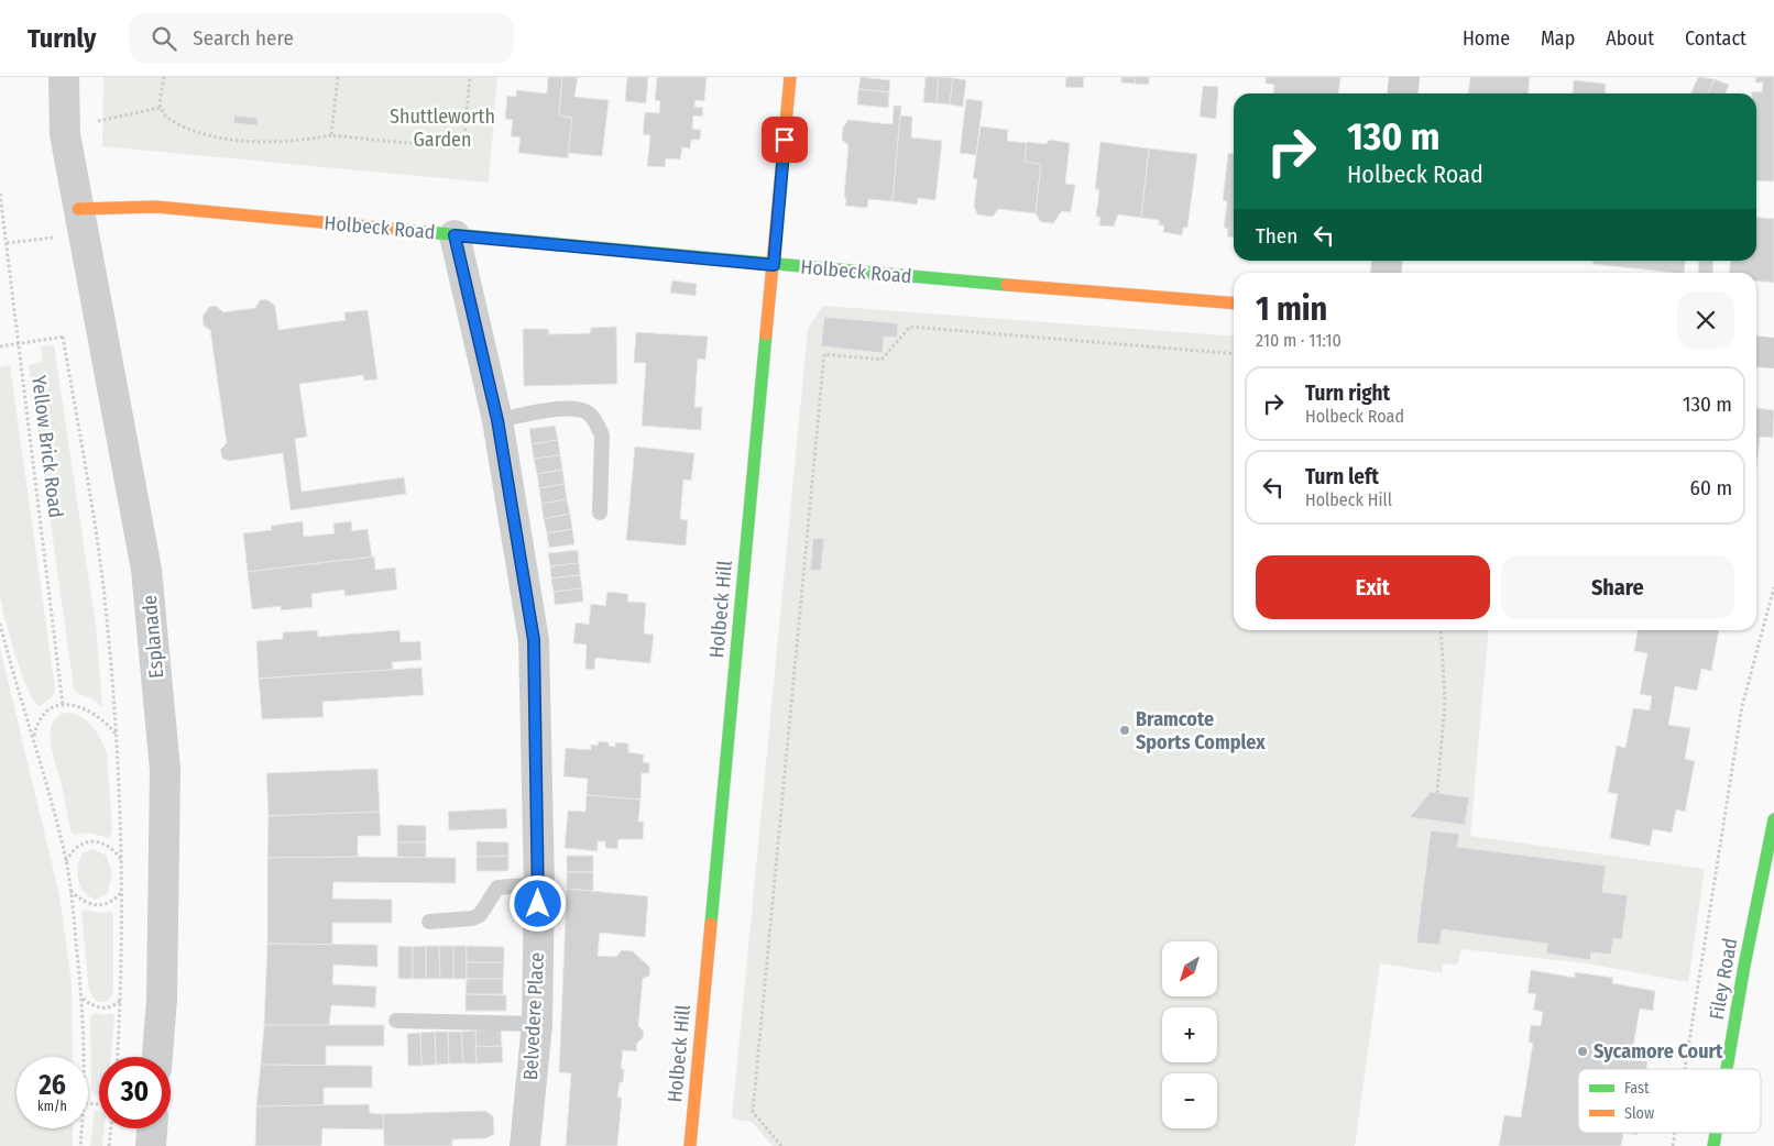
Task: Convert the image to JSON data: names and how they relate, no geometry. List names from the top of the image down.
{
  "streets": {
    "main road": ["Holbeck Road", "Holbeck Hill", "Filey Road"],
    "street": ["Esplanade", "Belvedere Place"],
    "path": ["Yellow Brick Road"]
  },
  "crossings": [
    ["Holbeck Road", "Holbeck Hill"],
    ["Holbeck Road", "Esplanade"],
    ["Holbeck Road", "Belvedere Place"]
  ],
  "parks": ["Shuttleworth Garden"],
  "places": ["Bramcote Sports Complex", "Sycamore Court"],
  "legend": ["Fast", "Slow"],
  "north": "bottom left",
  "page": {
    "header": "Turnly",
    "search": "Search here",
    "nav": [
      "Home",
      "Map",
      "About",
      "Contact"
    ],
    "turn": ["130 m", "Holbeck Road"],
    "then": "Then",
    "heading": ["1 min", "210 m · 11:10"],
    "list": [
      {
        "name": "Turn right",
        "note": "Holbeck Road",
        "value": "130 m"
      },
      {
        "name": "Turn left",
        "note": "Holbeck Hill",
        "value": "60 m"
      }
    ],
    "buttons": ["Exit", "Share"],
    "map_buttons": ["+", "−"],
    "speed": "26 km/h",
    "limit": "30"
  }
}
